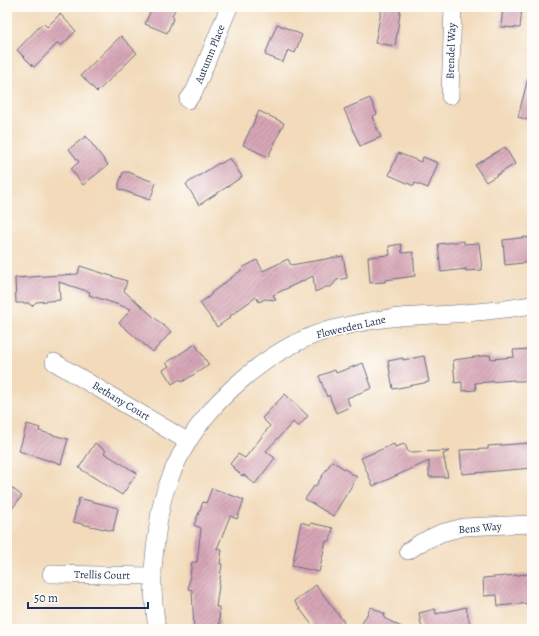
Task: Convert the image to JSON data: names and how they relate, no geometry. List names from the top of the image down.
{
  "streets": {
    "street": [
      "Brendel Way",
      "Autumn Place",
      "Flowerden Lane",
      "Bethany Court",
      "Bens Way",
      "Trellis Court"
    ]
  },
  "crossings": [
    ["Flowerden Lane", "Bethany Court"],
    ["Flowerden Lane", "Trellis Court"]
  ],
  "scale_bar": "50 m"
}
